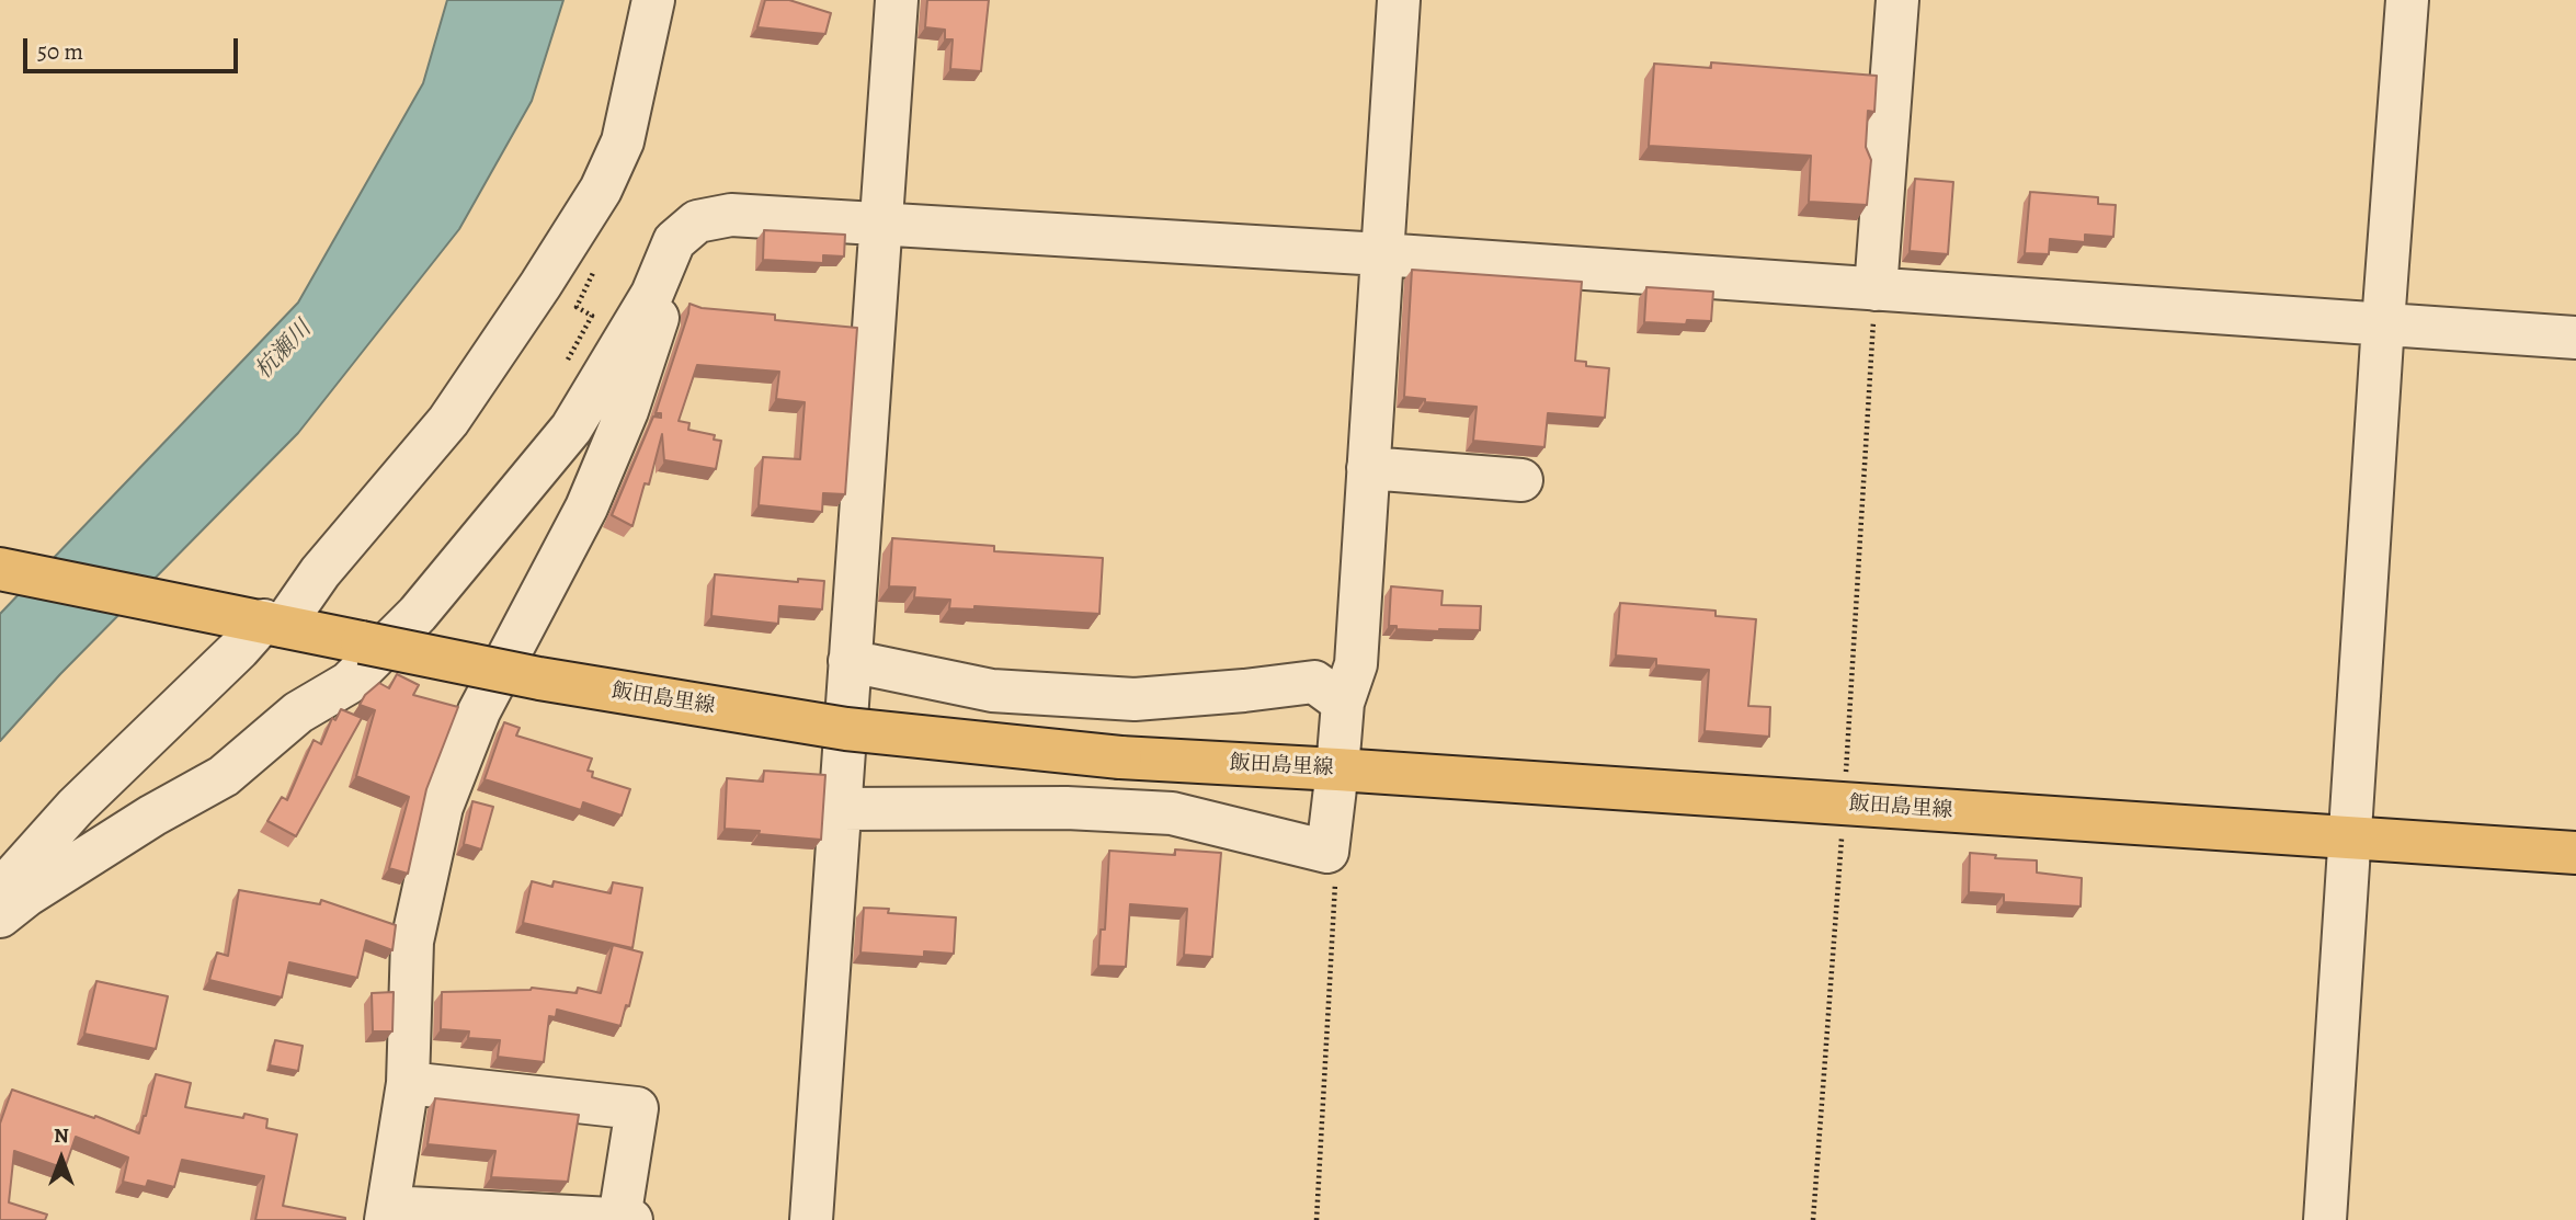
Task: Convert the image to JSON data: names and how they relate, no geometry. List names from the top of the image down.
{
  "streets": {
    "main road": ["飯田島里線"]
  },
  "water": ["杭瀬川"],
  "scale_bar": "50 m",
  "north": "top"
}
